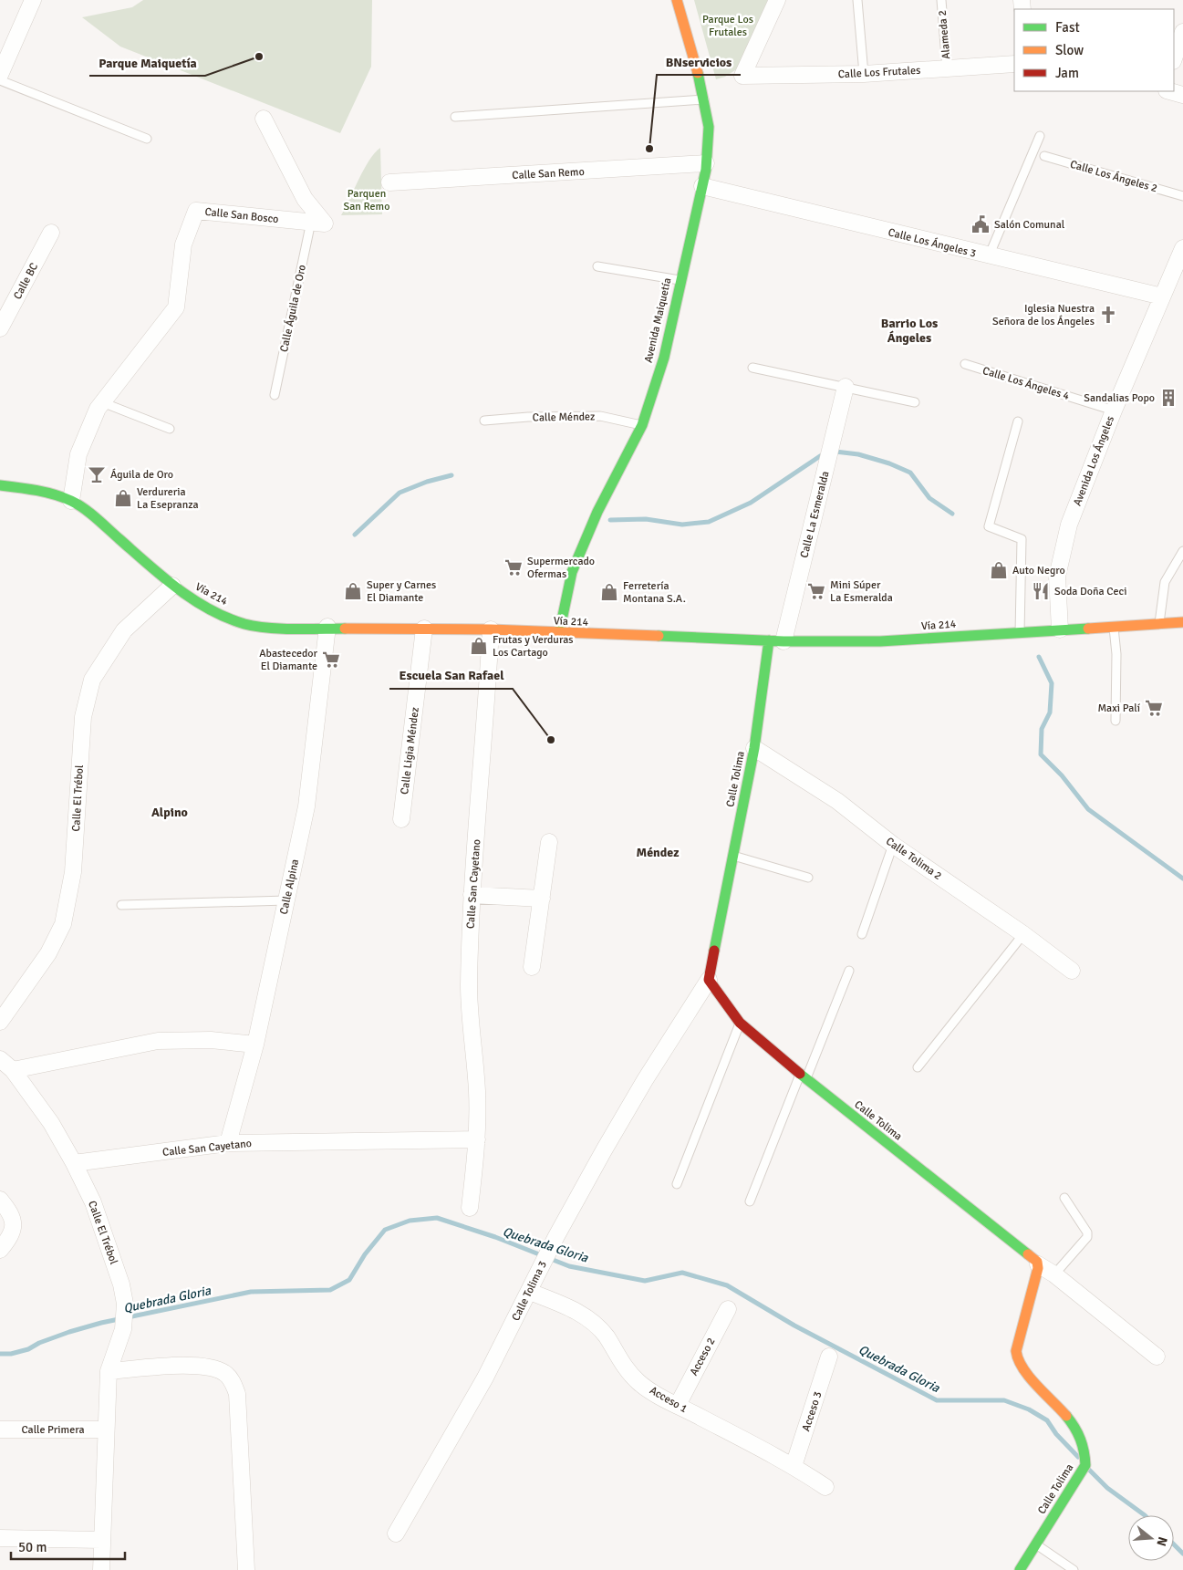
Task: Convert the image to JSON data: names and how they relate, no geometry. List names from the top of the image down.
{
  "streets": {
    "street": [
      "Calle Los Frutales",
      "Calle San Remo",
      "Calle San Bosco",
      "Calle Los Ángeles 3",
      "Calle BC",
      "Avenida Maiquetía",
      "Avenida Los Ángeles",
      "Calle La Esmeralda",
      "Vía 214",
      "Calle Ligia Méndez",
      "Calle Tolima",
      "Calle El Trébol",
      "Calle Tolima 2",
      "Calle San Cayetano",
      "Calle Alpina",
      "Calle Tolima 3",
      "Acceso 2",
      "Acceso 1",
      "Acceso 3",
      "Calle Primera"
    ],
    "lane": [
      "Alameda 2",
      "Calle Los Ángeles 2",
      "Calle Águila de Oro",
      "Calle Los Ángeles 4",
      "Calle Méndez"
    ]
  },
  "crossings": [
    ["Alameda 2", "Calle Los Frutales"],
    ["Calle San Remo", "Avenida Maiquetía"],
    ["Calle San Bosco", "Calle Águila de Oro"],
    ["Calle San Bosco", "Vía 214"],
    ["Calle Los Ángeles 3", "Avenida Maiquetía"],
    ["Calle Los Ángeles 3", "Avenida Los Ángeles"],
    ["Avenida Maiquetía", "Calle Méndez"],
    ["Avenida Maiquetía", "Vía 214"],
    ["Calle Los Ángeles 4", "Avenida Los Ángeles"],
    ["Avenida Los Ángeles", "Vía 214"],
    ["Calle La Esmeralda", "Vía 214"],
    ["Calle La Esmeralda", "Calle Tolima"],
    ["Vía 214", "Calle Ligia Méndez"],
    ["Vía 214", "Calle Tolima"],
    ["Vía 214", "Calle El Trébol"],
    ["Vía 214", "Calle San Cayetano"],
    ["Vía 214", "Calle Alpina"],
    ["Calle Tolima", "Calle Tolima 2"],
    ["Calle Tolima", "Calle Tolima 3"],
    ["Calle El Trébol", "Calle San Cayetano"],
    ["Calle El Trébol", "Calle Primera"],
    ["Calle San Cayetano", "Calle Alpina"],
    ["Calle Tolima 3", "Acceso 1"],
    ["Acceso 2", "Acceso 1"],
    ["Acceso 1", "Acceso 3"]
  ],
  "districts": ["Barrio Los Ángeles", "Alpino", "Méndez"],
  "water": ["Quebrada Gloria"],
  "parks": ["Parque Los Frutales", "Parquen San Remo"],
  "places": {
    "other": ["Parque Maiquetía", "BNservicios", "Escuela San Rafael"],
    "public building": ["Salón Comunal"],
    "church": ["Iglesia Nuestra Señora de los Ángeles"],
    "building": ["Sandalias Popo"],
    "bar": ["Águila de Oro"],
    "shop": [
      "Verdureria La Esepranza",
      "Auto Negro",
      "Super y Carnes El Diamante",
      "Ferretería Montana S.A.",
      "Frutas y Verduras Los Cartago"
    ],
    "supermarket": [
      "Supermercado Ofermas",
      "Mini Súper La Esmeralda",
      "Abastecedor El Diamante",
      "Maxi Palí"
    ],
    "restaurant": ["Soda Doña Ceci"]
  },
  "legend": ["Fast", "Slow", "Jam"],
  "scale_bar": "50 m",
  "north": "right"
}
